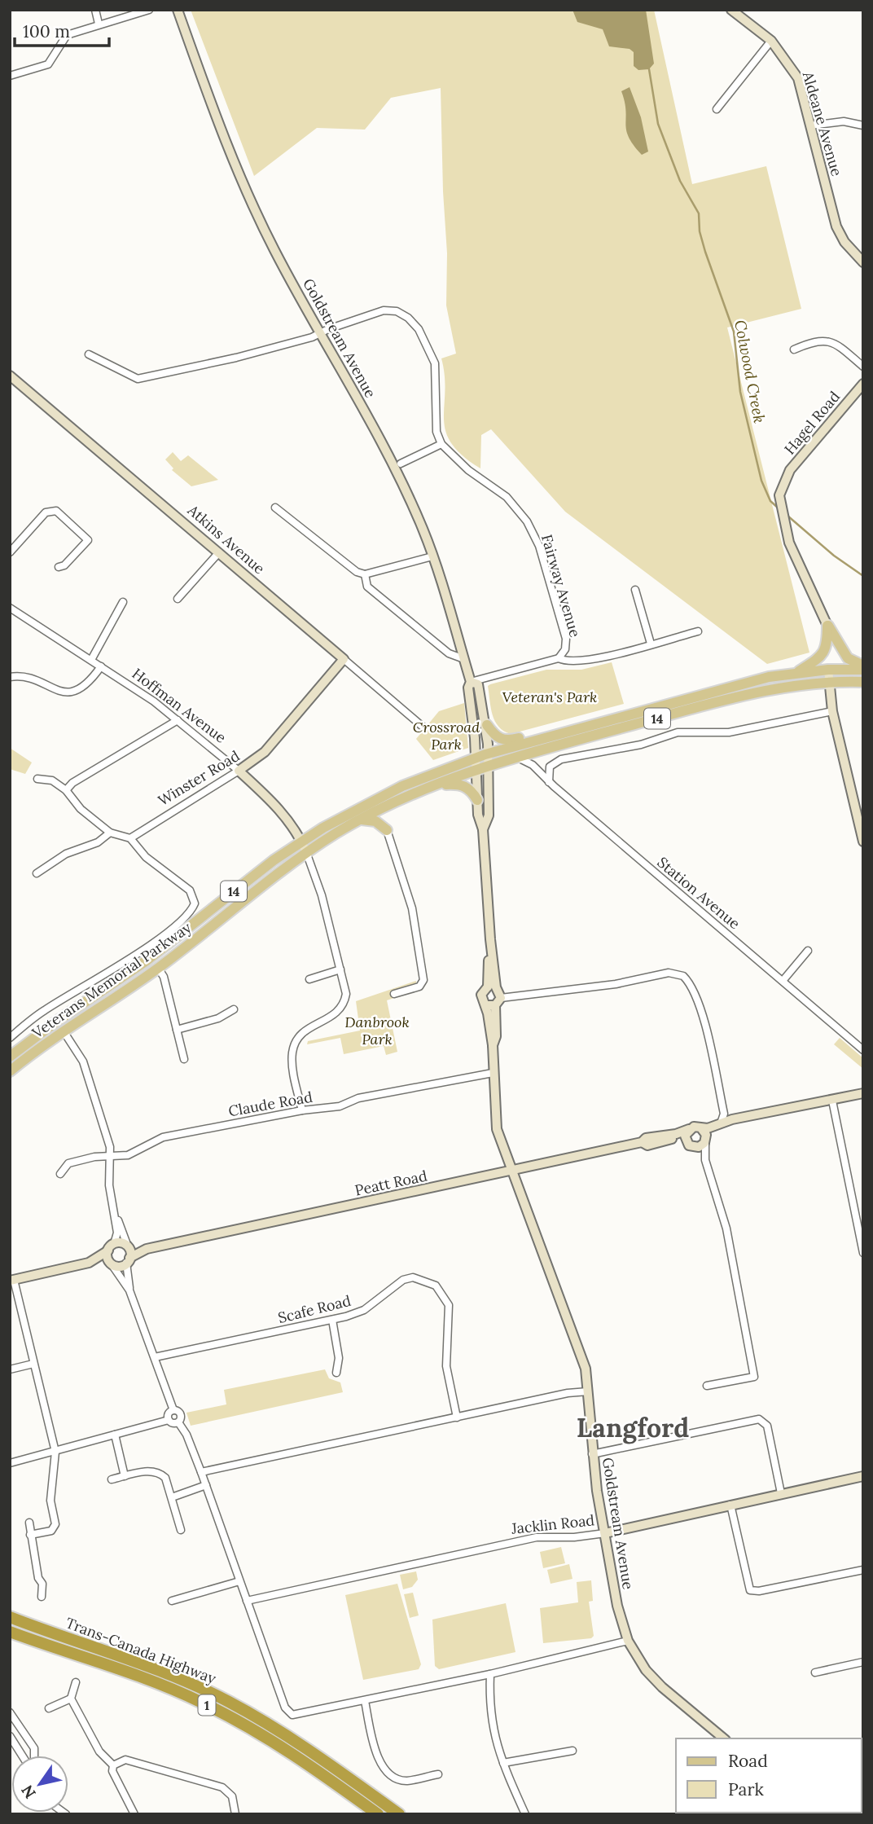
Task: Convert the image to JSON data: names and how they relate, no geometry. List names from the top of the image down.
{
  "streets": {
    "highway": ["Trans-Canada Highway", "1"],
    "main road": ["14", "Veterans Memorial Parkway"],
    "street": [
      "Aldeane Avenue",
      "Goldstream Avenue",
      "Hagel Road",
      "Atkins Avenue",
      "Fairway Avenue",
      "Hoffman Avenue",
      "Winster Road",
      "Station Avenue",
      "Claude Road",
      "Peatt Road",
      "Scafe Road",
      "Jacklin Road"
    ]
  },
  "crossings": [
    ["Goldstream Avenue", "Veterans Memorial Parkway"],
    ["Goldstream Avenue", "Claude Road"],
    ["Goldstream Avenue", "Peatt Road"],
    ["Goldstream Avenue", "Jacklin Road"],
    ["Atkins Avenue", "Winster Road"],
    ["Hoffman Avenue", "Winster Road"],
    ["Hoffman Avenue", "Veterans Memorial Parkway"],
    ["Station Avenue", "Veterans Memorial Parkway"]
  ],
  "districts": ["Langford"],
  "water": ["Colwood Creek"],
  "parks": ["Veteran's Park", "Crossroad Park", "Danbrook Park"],
  "legend": ["Road", "Park"],
  "scale_bar": "100 m",
  "north": "bottom left"
}
